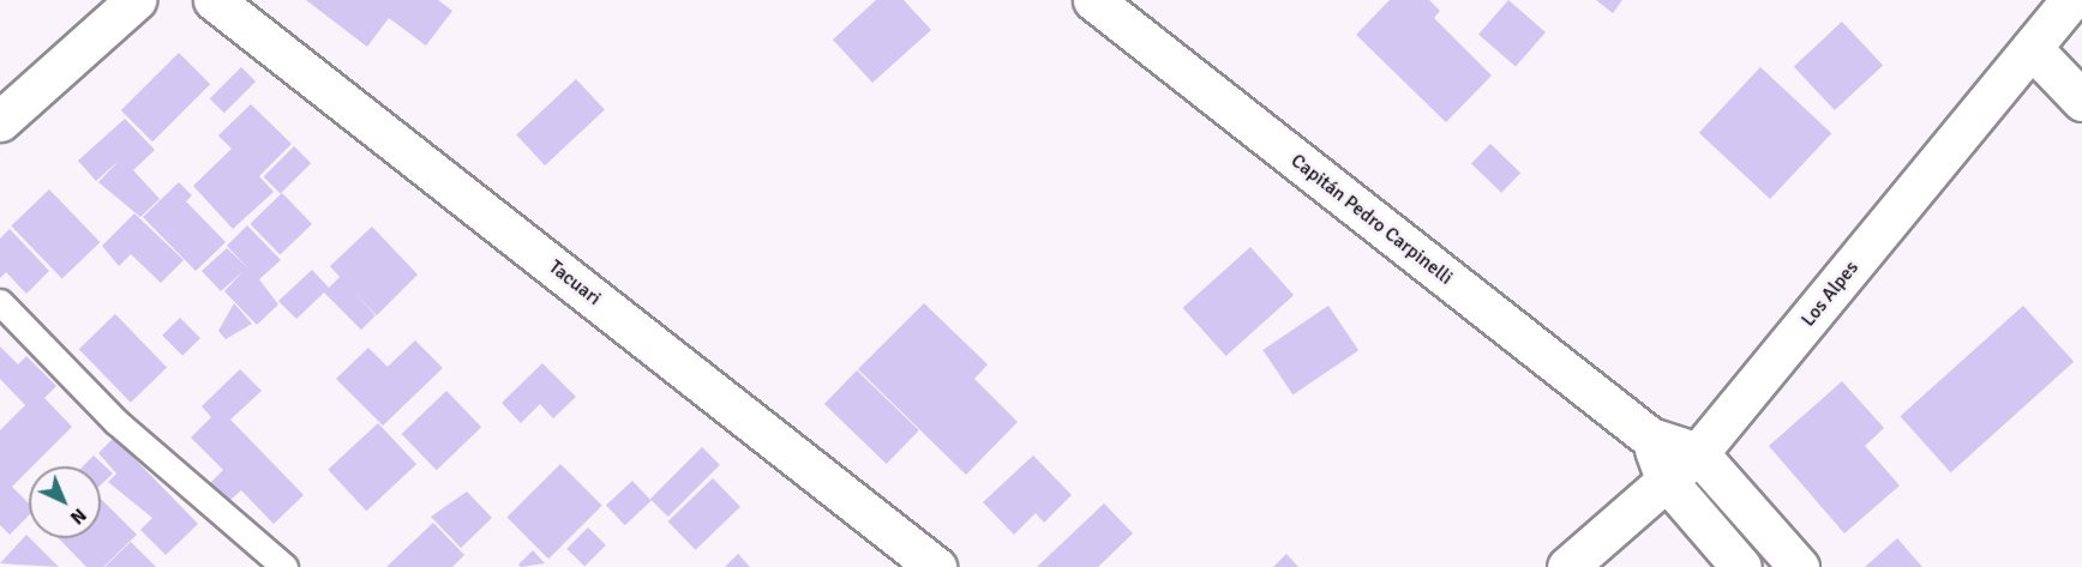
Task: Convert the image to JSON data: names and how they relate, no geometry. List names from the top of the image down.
{
  "streets": {
    "street": ["Capitán Pedro Carpinelli", "Tacuari", "Los Alpes"]
  },
  "crossings": [
    ["Capitán Pedro Carpinelli", "Los Alpes"]
  ],
  "north": "bottom right"
}
